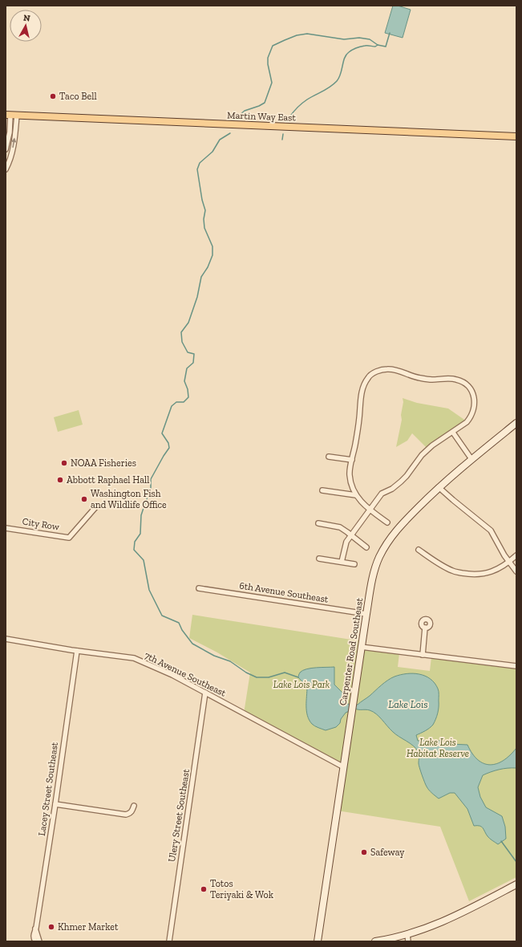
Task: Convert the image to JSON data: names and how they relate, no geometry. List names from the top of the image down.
{
  "streets": {
    "main road": ["Martin Way East", "Carpenter Road Southeast"],
    "street": [
      "City Row",
      "6th Avenue Southeast",
      "7th Avenue Southeast",
      "Lacey Street Southeast",
      "Ulery Street Southeast"
    ]
  },
  "crossings": [
    ["6th Avenue Southeast", "Carpenter Road Southeast"],
    ["Carpenter Road Southeast", "7th Avenue Southeast"],
    ["7th Avenue Southeast", "Lacey Street Southeast"],
    ["7th Avenue Southeast", "Ulery Street Southeast"]
  ],
  "water": ["Lake Lois"],
  "parks": ["Lake Lois Park", "Lake Lois Habitat Reserve"],
  "places": [
    "Taco Bell",
    "NOAA Fisheries",
    "Abbott Raphael Hall",
    "Washington Fish and Wildlife Office",
    "Safeway",
    "Totos Teriyaki & Wok",
    "Khmer Market"
  ],
  "north": "top"
}
